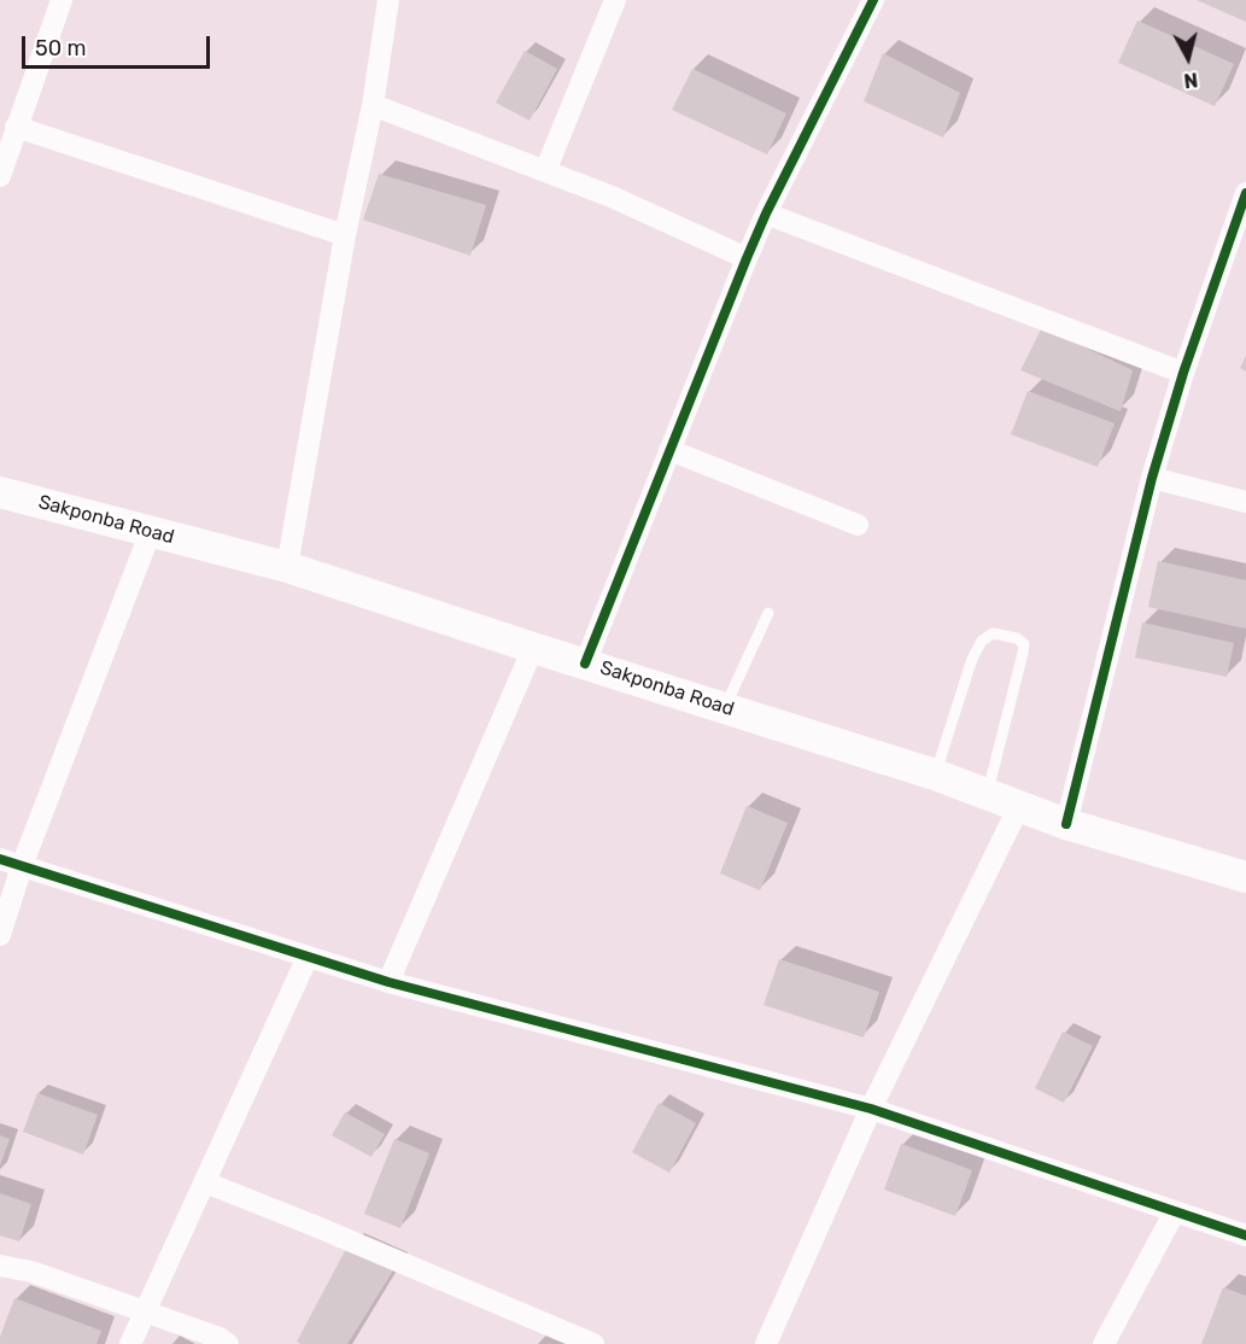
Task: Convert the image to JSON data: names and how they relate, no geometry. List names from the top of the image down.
{
  "streets": {
    "main road": ["Sakponba Road"]
  },
  "scale_bar": "50 m",
  "north": "bottom"
}
